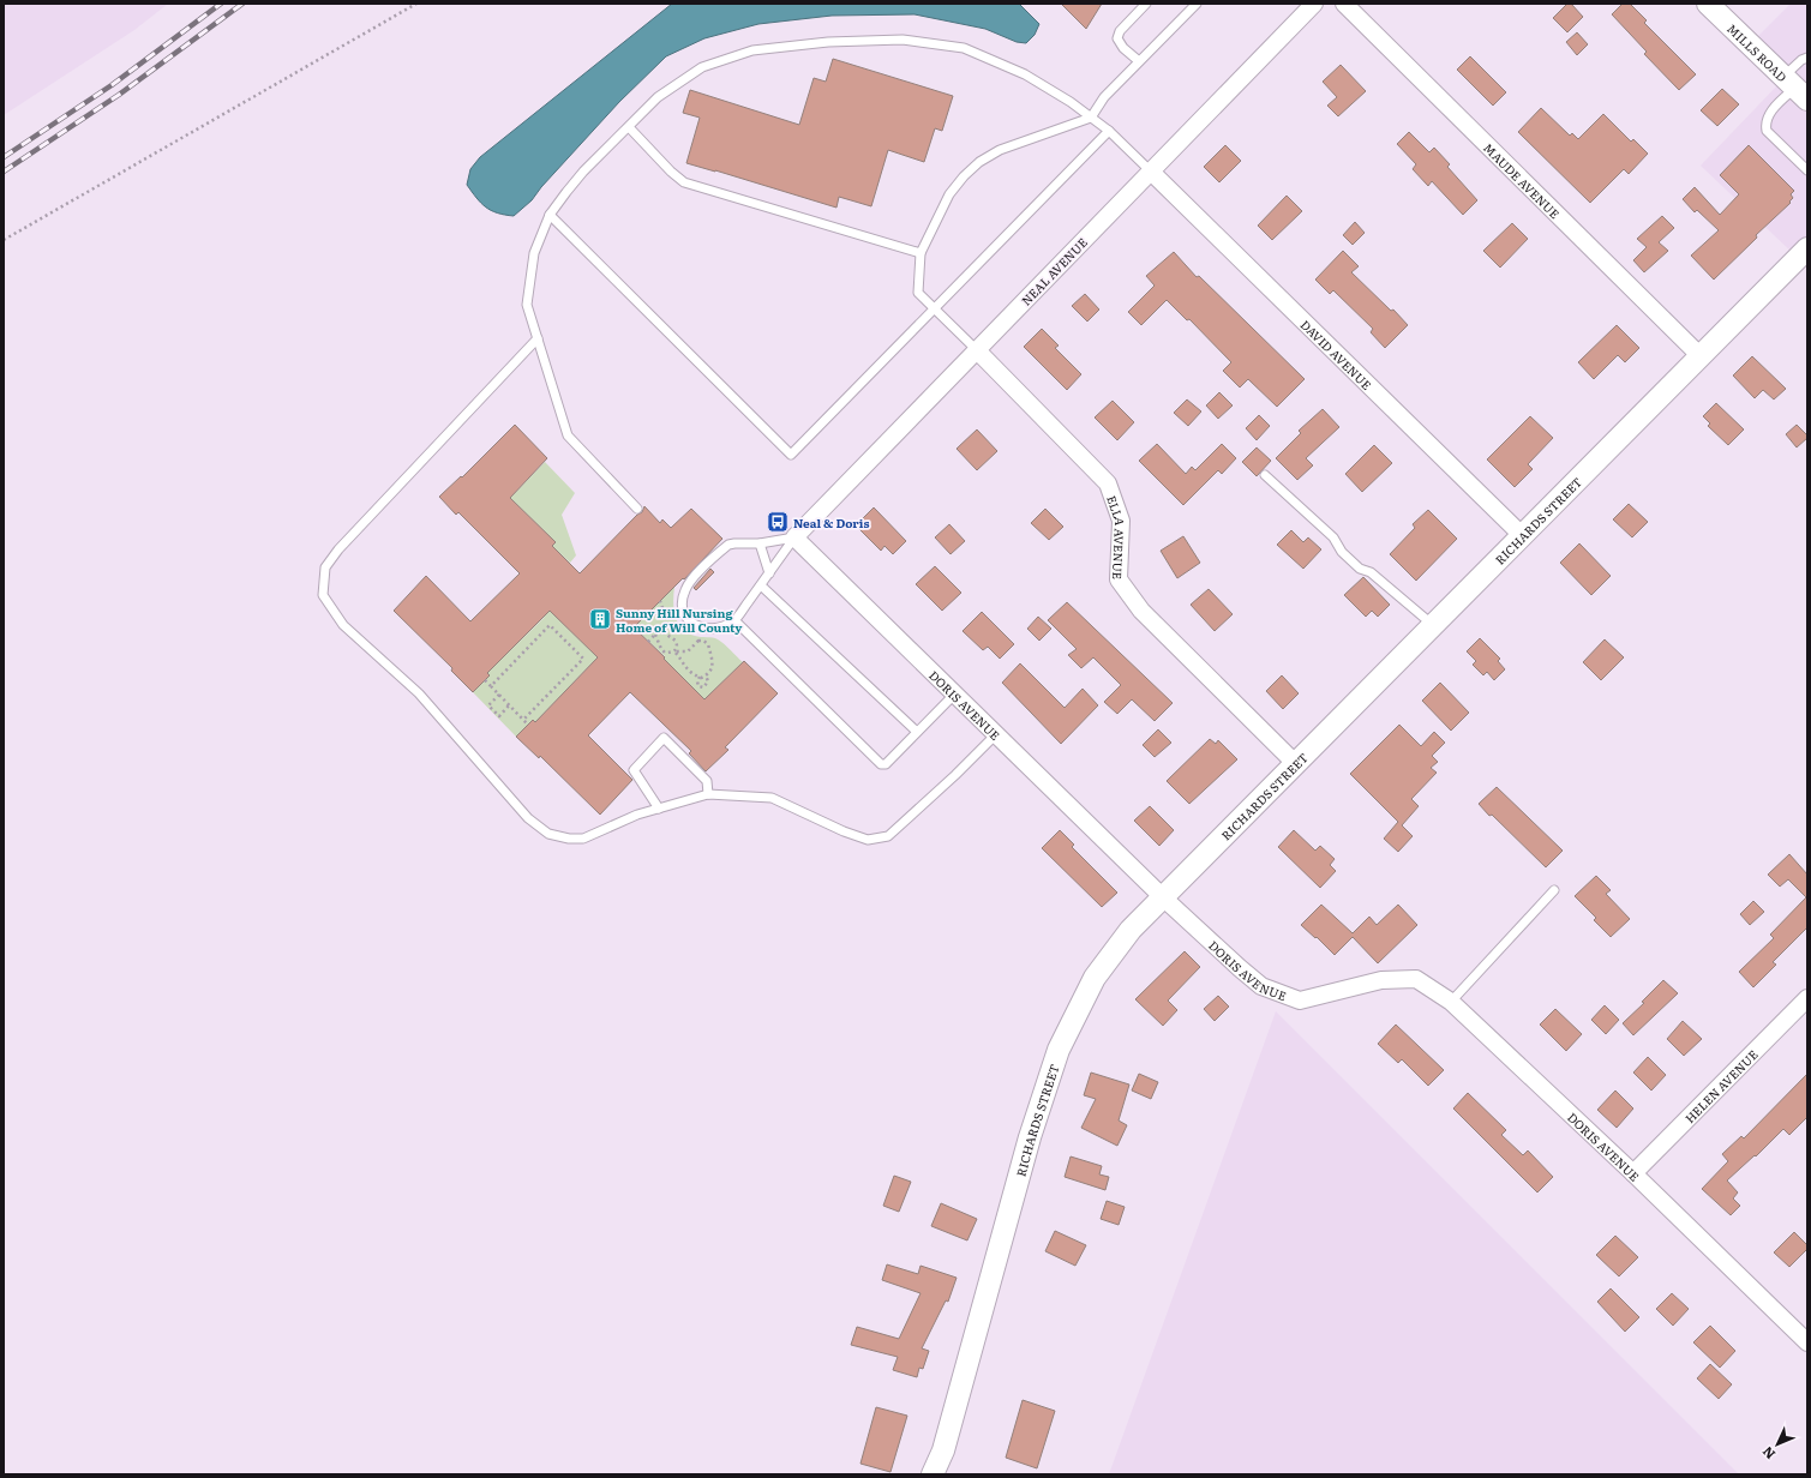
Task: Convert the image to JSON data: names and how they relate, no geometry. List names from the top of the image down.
{
  "streets": {
    "street": [
      "MILLS ROAD",
      "MAUDE AVENUE",
      "NEAL AVENUE",
      "DAVID AVENUE",
      "RICHARDS STREET",
      "ELLA AVENUE",
      "DORIS AVENUE",
      "HELEN AVENUE"
    ]
  },
  "crossings": [
    ["MAUDE AVENUE", "RICHARDS STREET"],
    ["NEAL AVENUE", "DAVID AVENUE"],
    ["NEAL AVENUE", "ELLA AVENUE"],
    ["NEAL AVENUE", "DORIS AVENUE"],
    ["DAVID AVENUE", "RICHARDS STREET"],
    ["RICHARDS STREET", "ELLA AVENUE"],
    ["RICHARDS STREET", "DORIS AVENUE"],
    ["DORIS AVENUE", "HELEN AVENUE"]
  ],
  "places": {
    "bus stop": ["Neal & Doris"],
    "building": ["Sunny Hill Nursing Home of Will County"]
  },
  "north": "bottom left"
}
